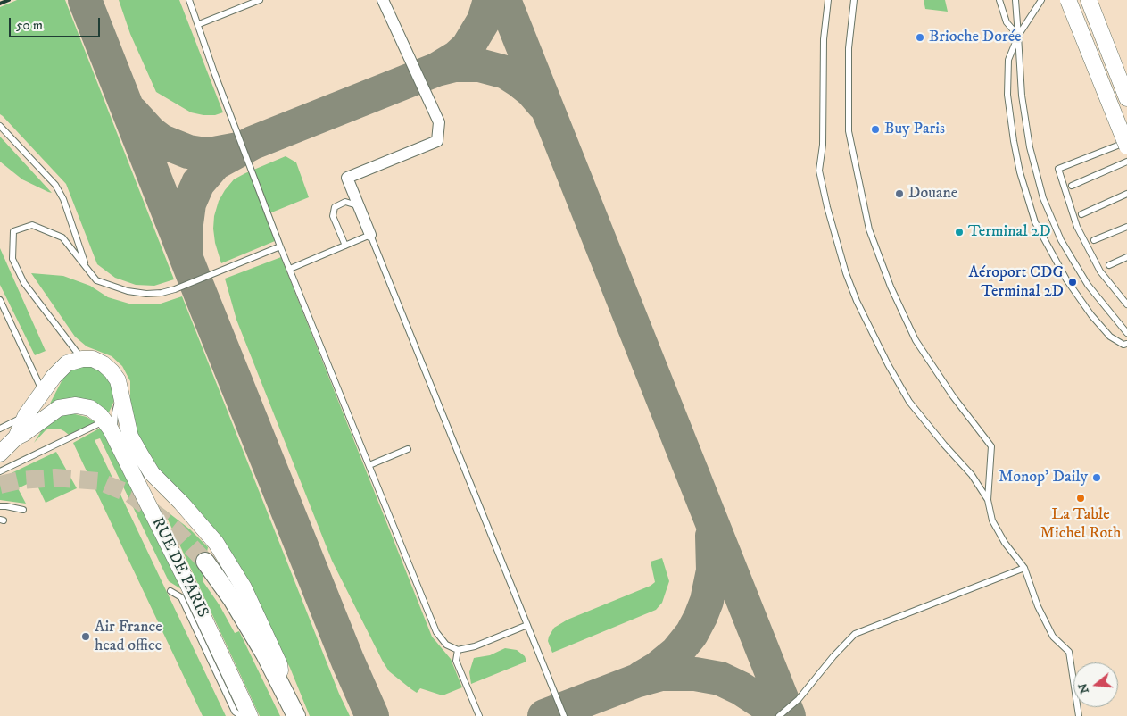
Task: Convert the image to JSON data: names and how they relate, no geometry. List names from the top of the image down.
{
  "streets": {
    "street": ["RUE DE PARIS"]
  },
  "places": [
    "Brioche Dorée",
    "Buy Paris",
    "Douane",
    "Terminal 2D",
    "Aéroport CDG Terminal 2D",
    "Monop' Daily",
    "La Table Michel Roth",
    "Air France head office"
  ],
  "scale_bar": "50 m",
  "north": "left"
}
